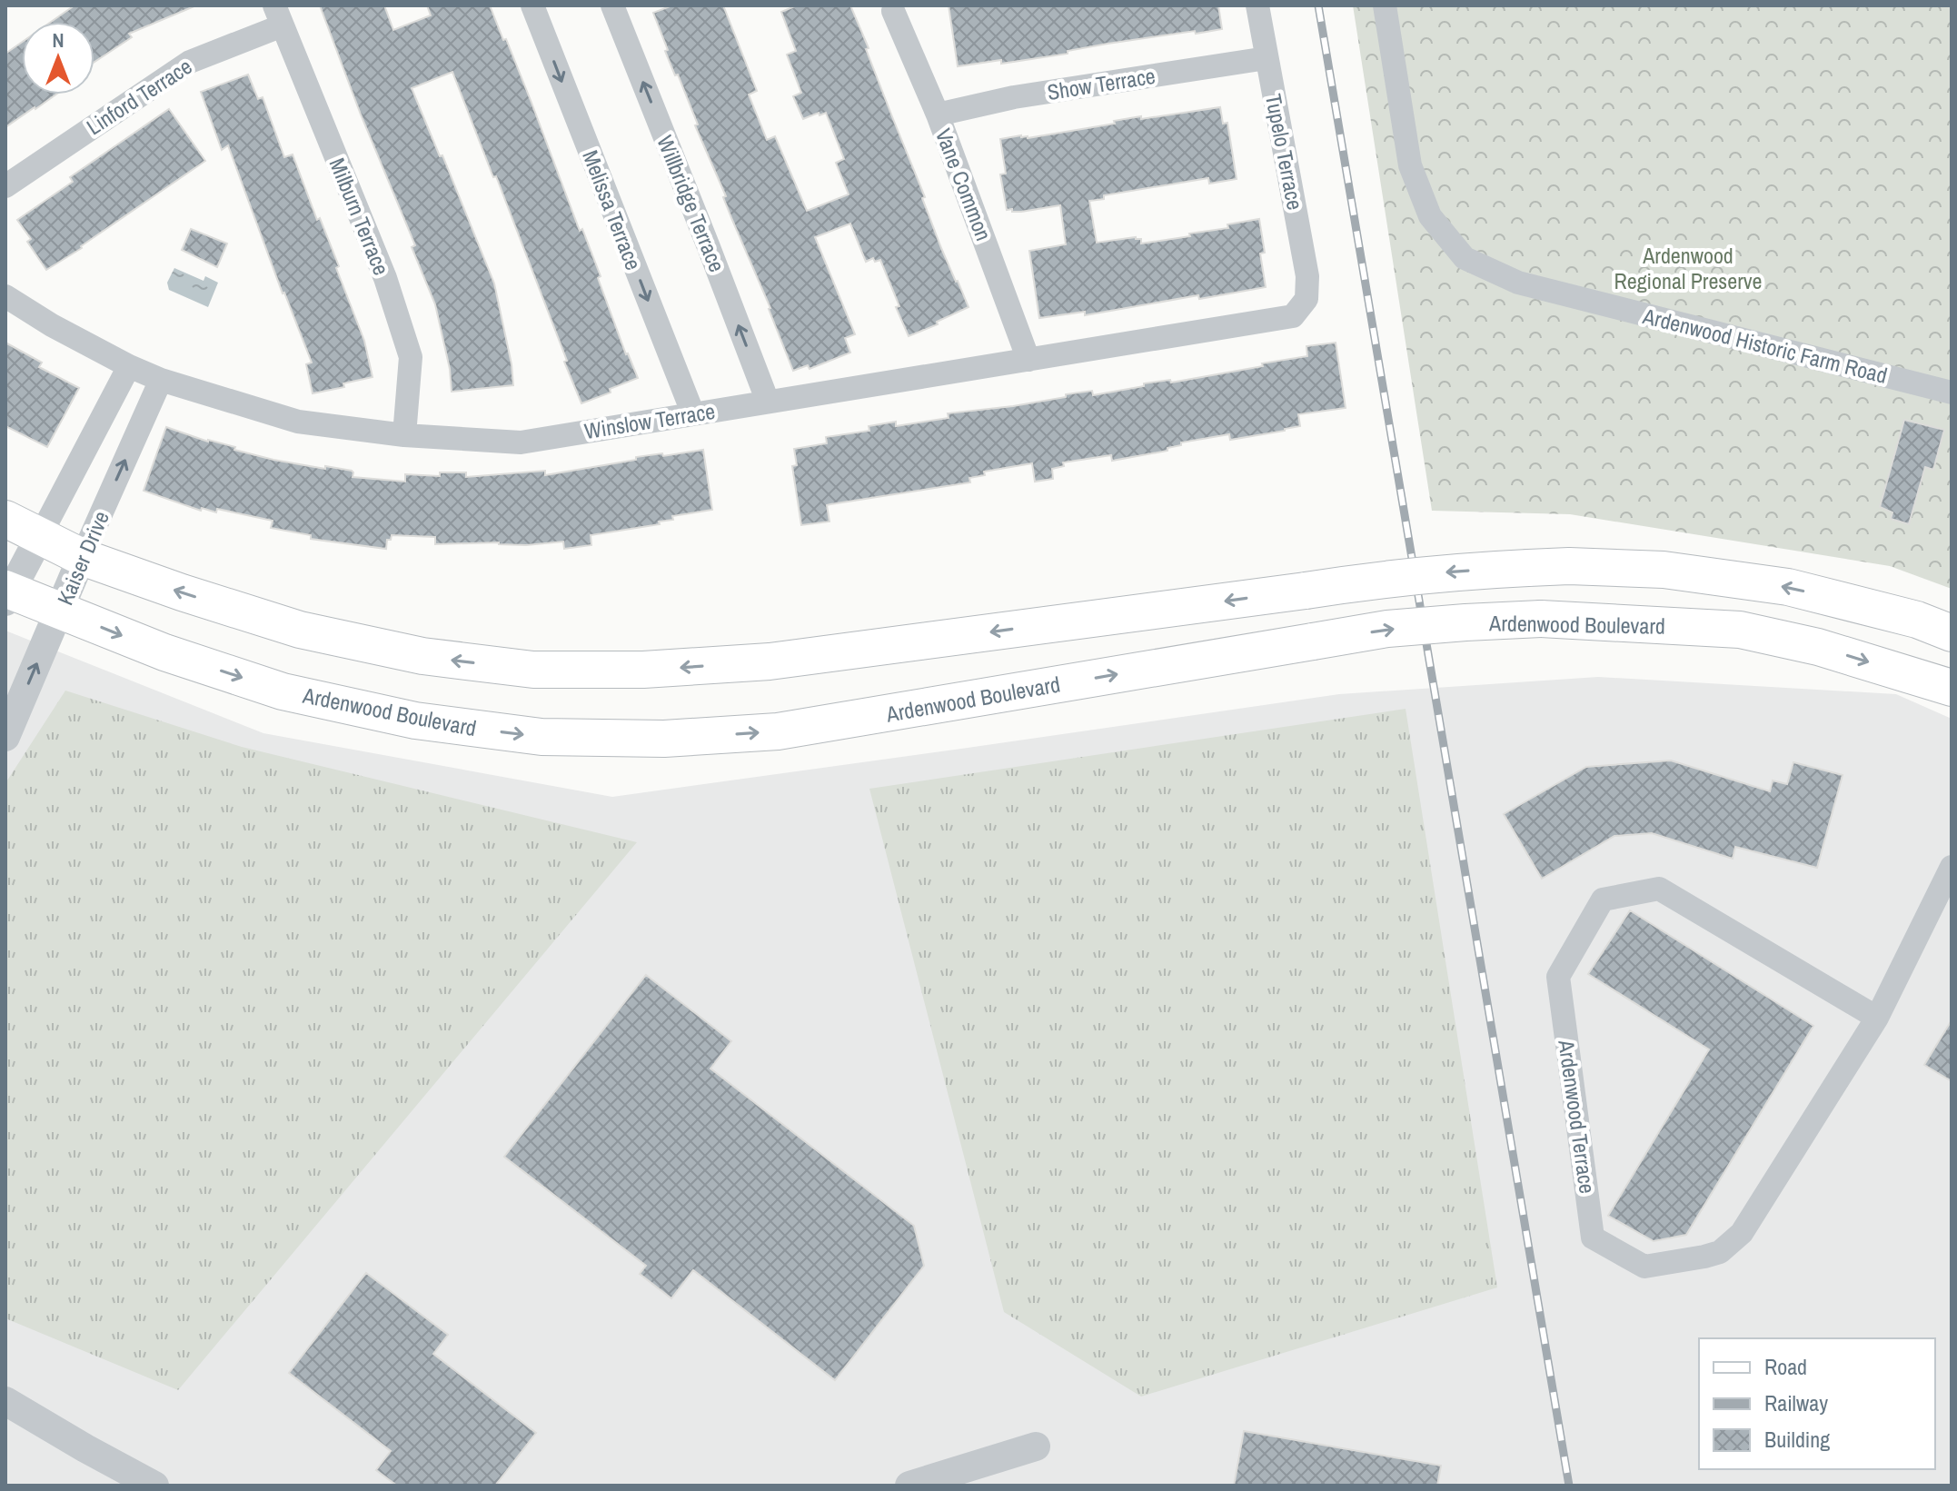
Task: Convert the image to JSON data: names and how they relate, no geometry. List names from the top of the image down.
{
  "streets": {
    "main road": ["Ardenwood Boulevard"],
    "street": [
      "Show Terrace",
      "Linford Terrace",
      "Tupelo Terrace",
      "Vane Common",
      "Willbridge Terrace",
      "Melissa Terrace",
      "Milburn Terrace",
      "Ardenwood Historic Farm Road",
      "Winslow Terrace",
      "Kaiser Drive",
      "Ardenwood Terrace"
    ]
  },
  "crossings": [
    ["Show Terrace", "Tupelo Terrace"],
    ["Show Terrace", "Vane Common"],
    ["Linford Terrace", "Milburn Terrace"],
    ["Tupelo Terrace", "Winslow Terrace"],
    ["Vane Common", "Winslow Terrace"],
    ["Willbridge Terrace", "Winslow Terrace"],
    ["Melissa Terrace", "Winslow Terrace"],
    ["Milburn Terrace", "Winslow Terrace"],
    ["Winslow Terrace", "Kaiser Drive"],
    ["Kaiser Drive", "Ardenwood Boulevard"]
  ],
  "one_way": ["Willbridge Terrace", "Melissa Terrace"],
  "parks": ["Ardenwood Regional Preserve"],
  "legend": ["Road", "Railway", "Building"],
  "north": "top"
}
